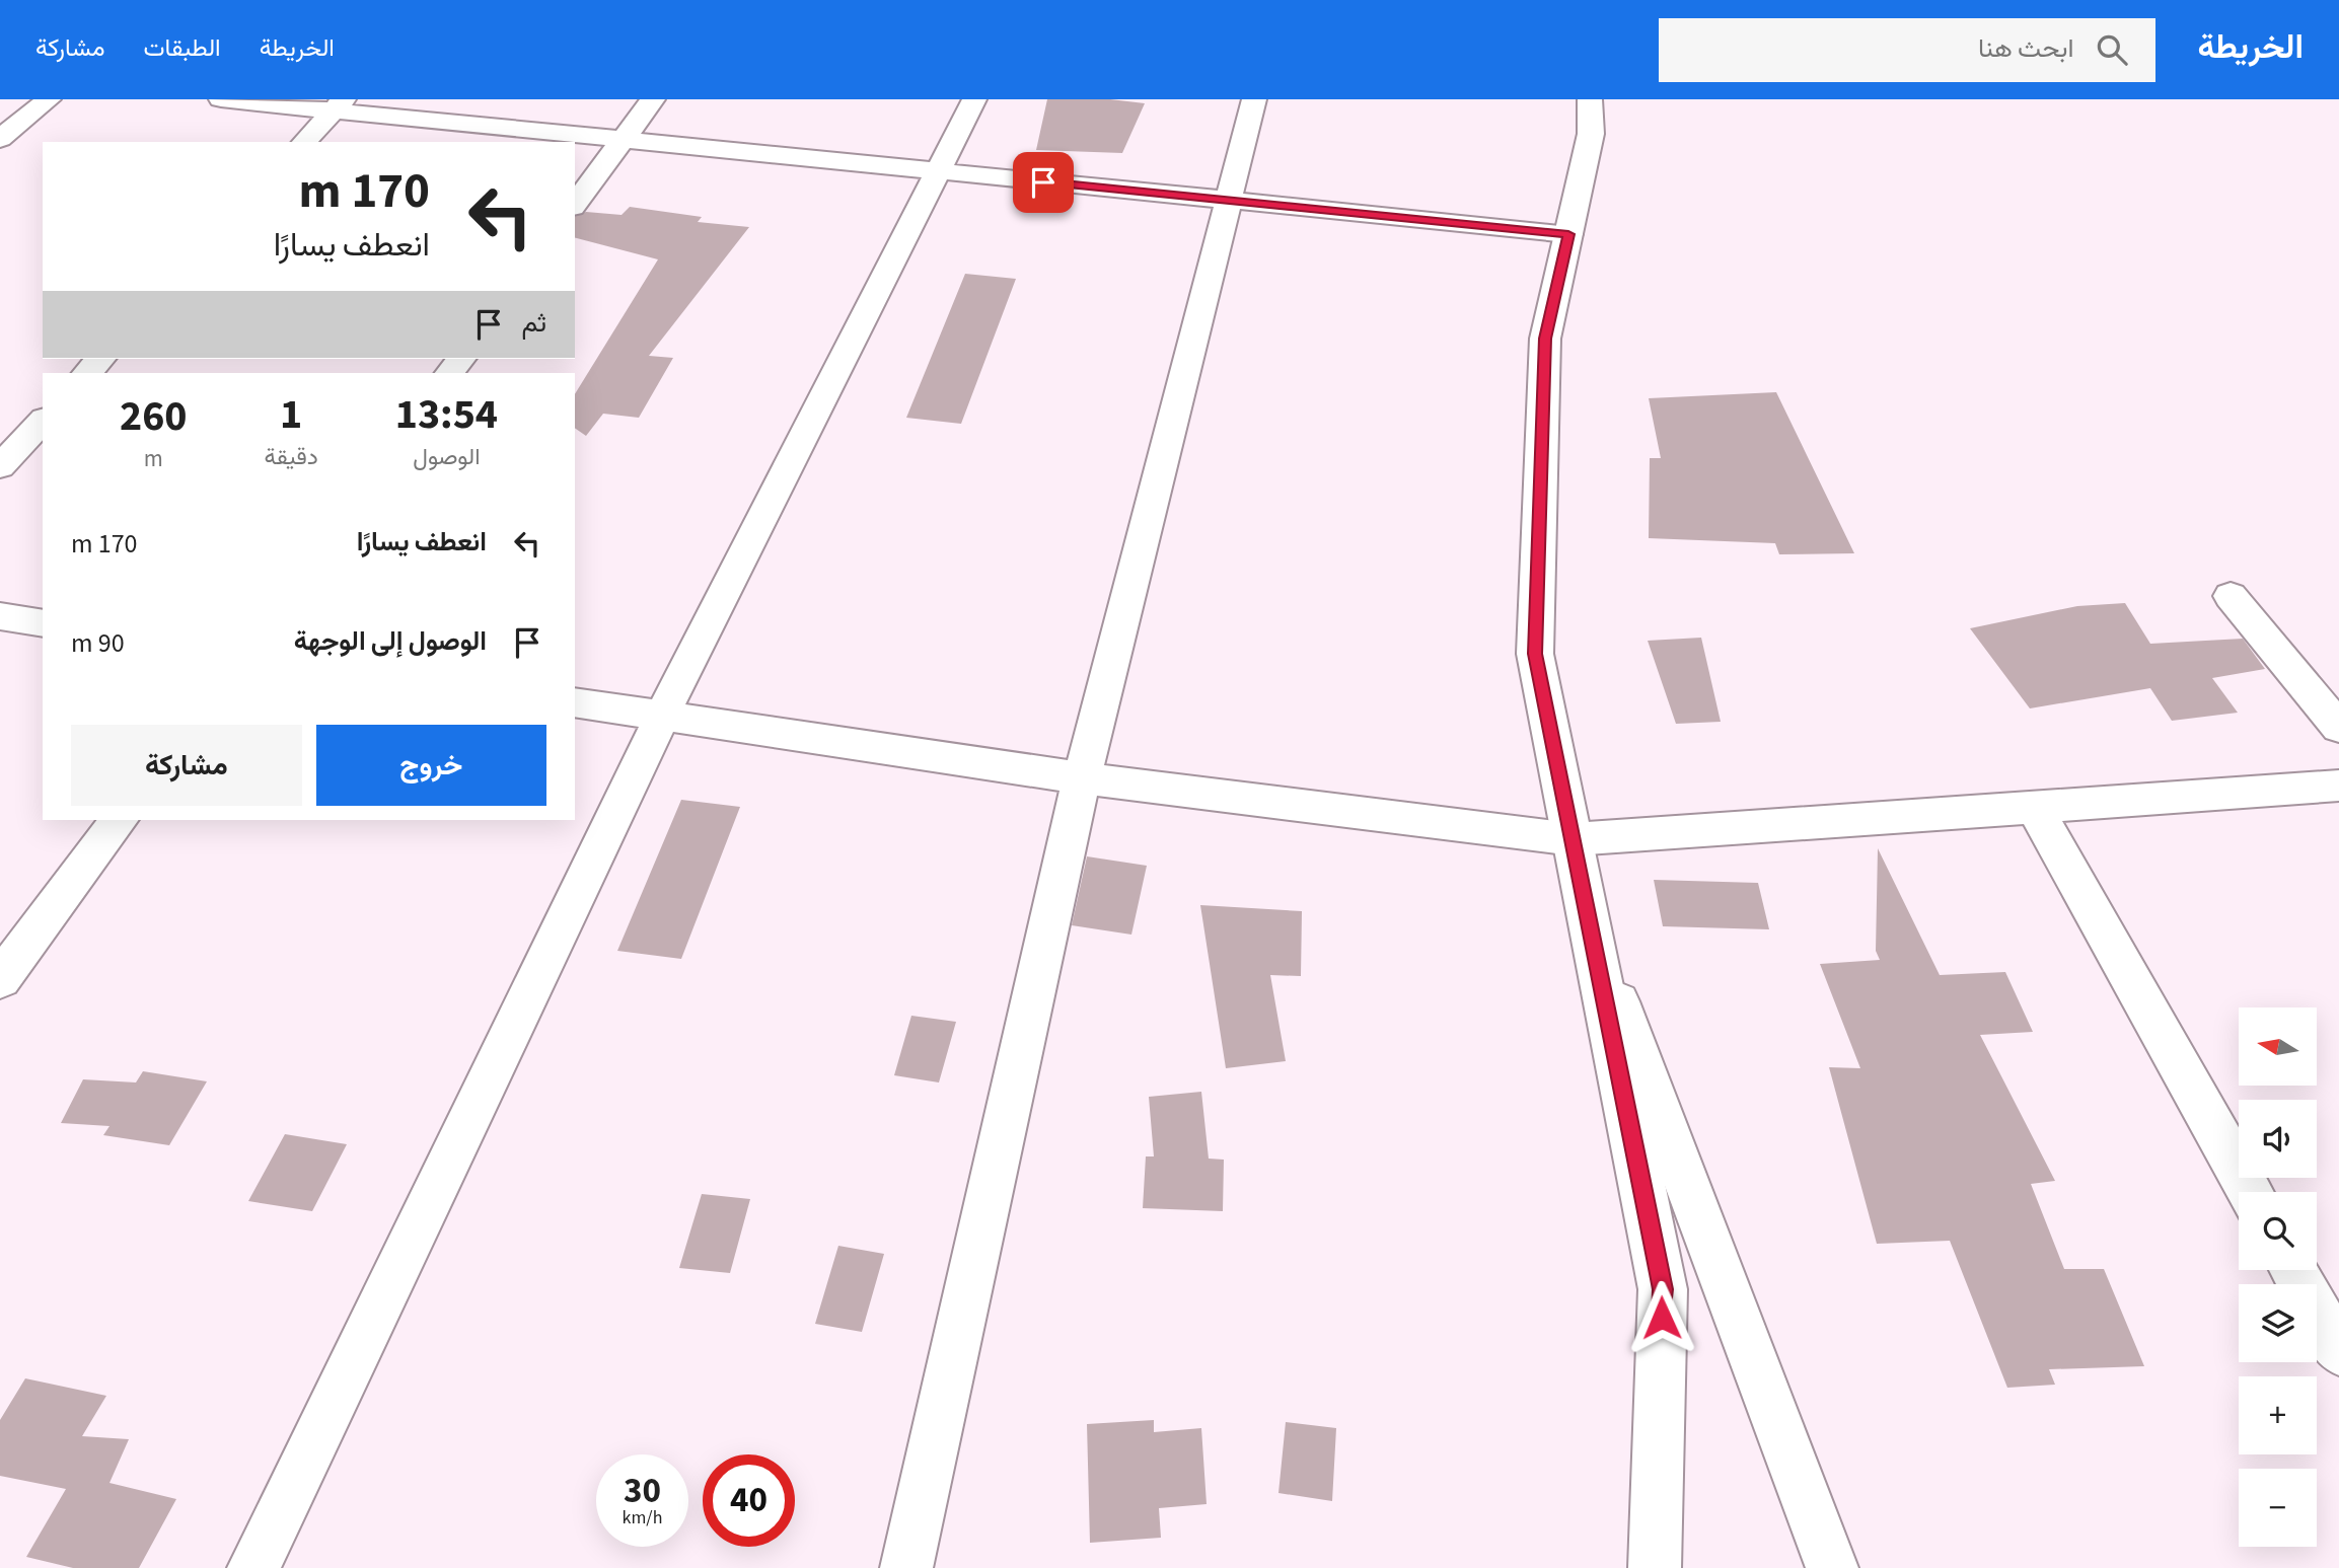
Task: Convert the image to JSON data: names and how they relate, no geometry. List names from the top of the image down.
{
  "north": "left",
  "page": {
    "header": "الخريطة",
    "search": "ابحث هنا",
    "nav": ["الخريطة", "الطبقات", "مشاركة"],
    "turn": ["170 m", "انعطف يسارًا"],
    "then": "ثم",
    "eta": [
      "13:54",
      "الوصول",
      "1",
      "دقيقة",
      "260",
      "m"
    ],
    "list": [
      {
        "name": "انعطف يسارًا",
        "value": "170 m"
      },
      {
        "name": "الوصول إلى الوجهة",
        "value": "90 m"
      }
    ],
    "buttons": ["خروج", "مشاركة"],
    "map_buttons": ["+", "−"],
    "speed": "30 km/h",
    "limit": "40"
  }
}
